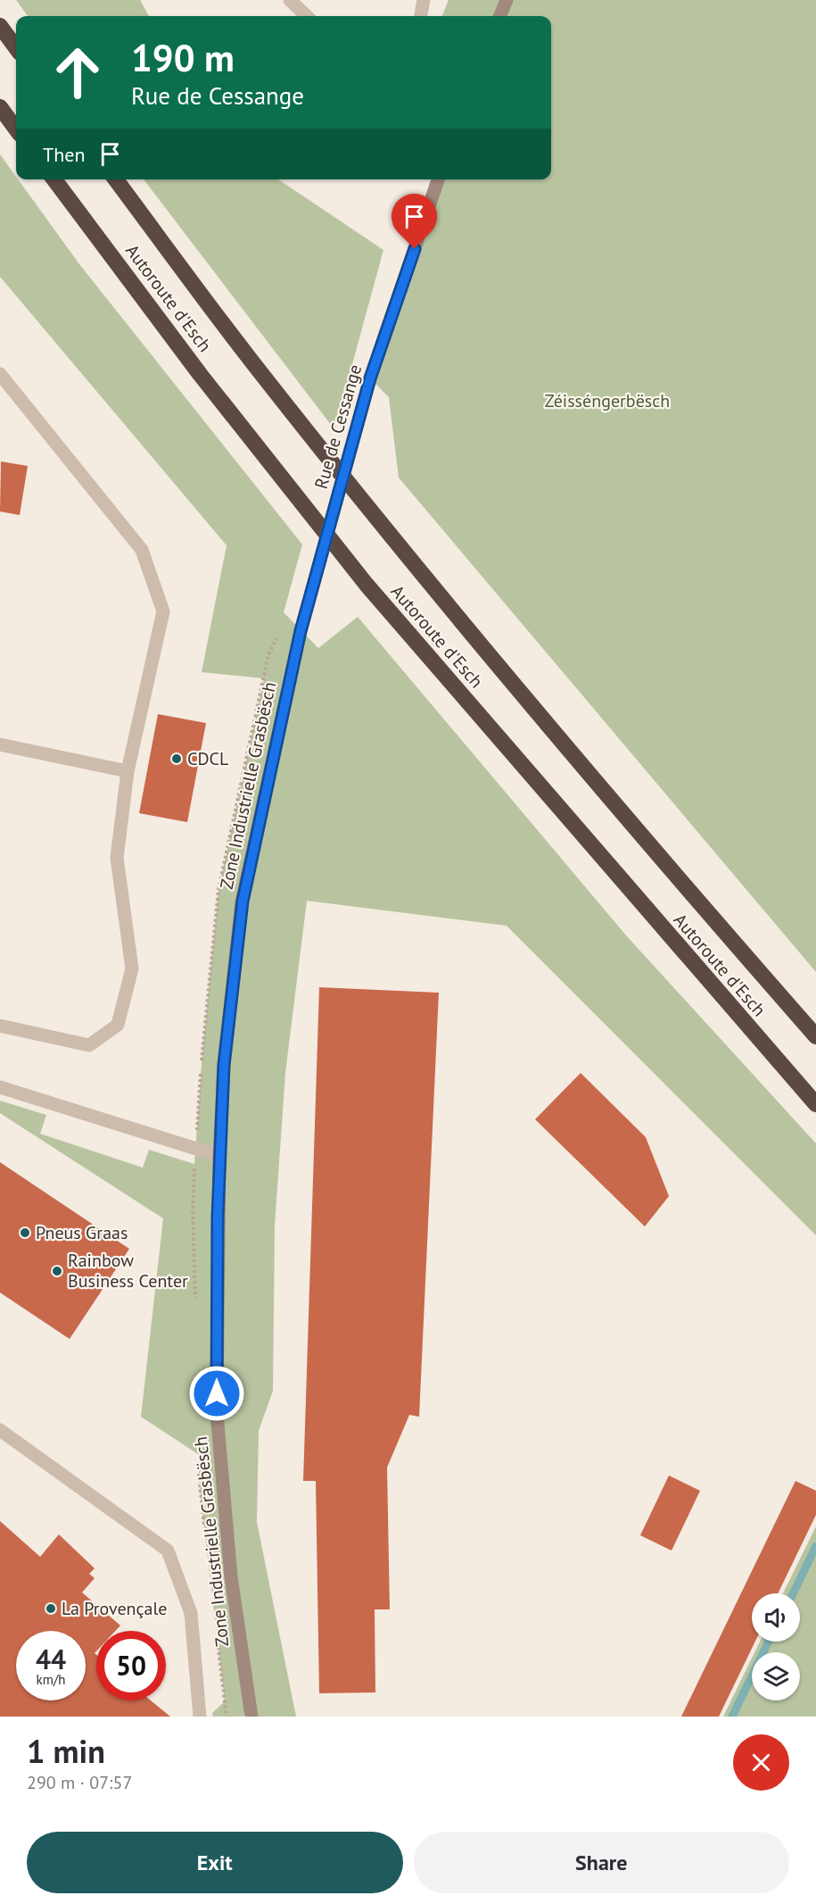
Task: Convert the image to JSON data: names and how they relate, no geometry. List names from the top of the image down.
{
  "streets": {
    "highway": ["Autoroute d'Esch"],
    "main road": ["Rue de Cessange", "Zone Industrielle Grasbësch"]
  },
  "crossings": [
    ["Rue de Cessange", "Zone Industrielle Grasbësch"]
  ],
  "parks": ["Zéisséngerbësch"],
  "places": [
    "CDCL",
    "Pneus Graas",
    "Rainbow Business Center",
    "La Provençale"
  ],
  "page": {
    "turn": ["190 m", "Rue de Cessange"],
    "then": "Then",
    "speed": "44 km/h",
    "limit": "50",
    "heading": ["1 min", "290 m · 07:57"],
    "buttons": ["Exit", "Share"]
  }
}
